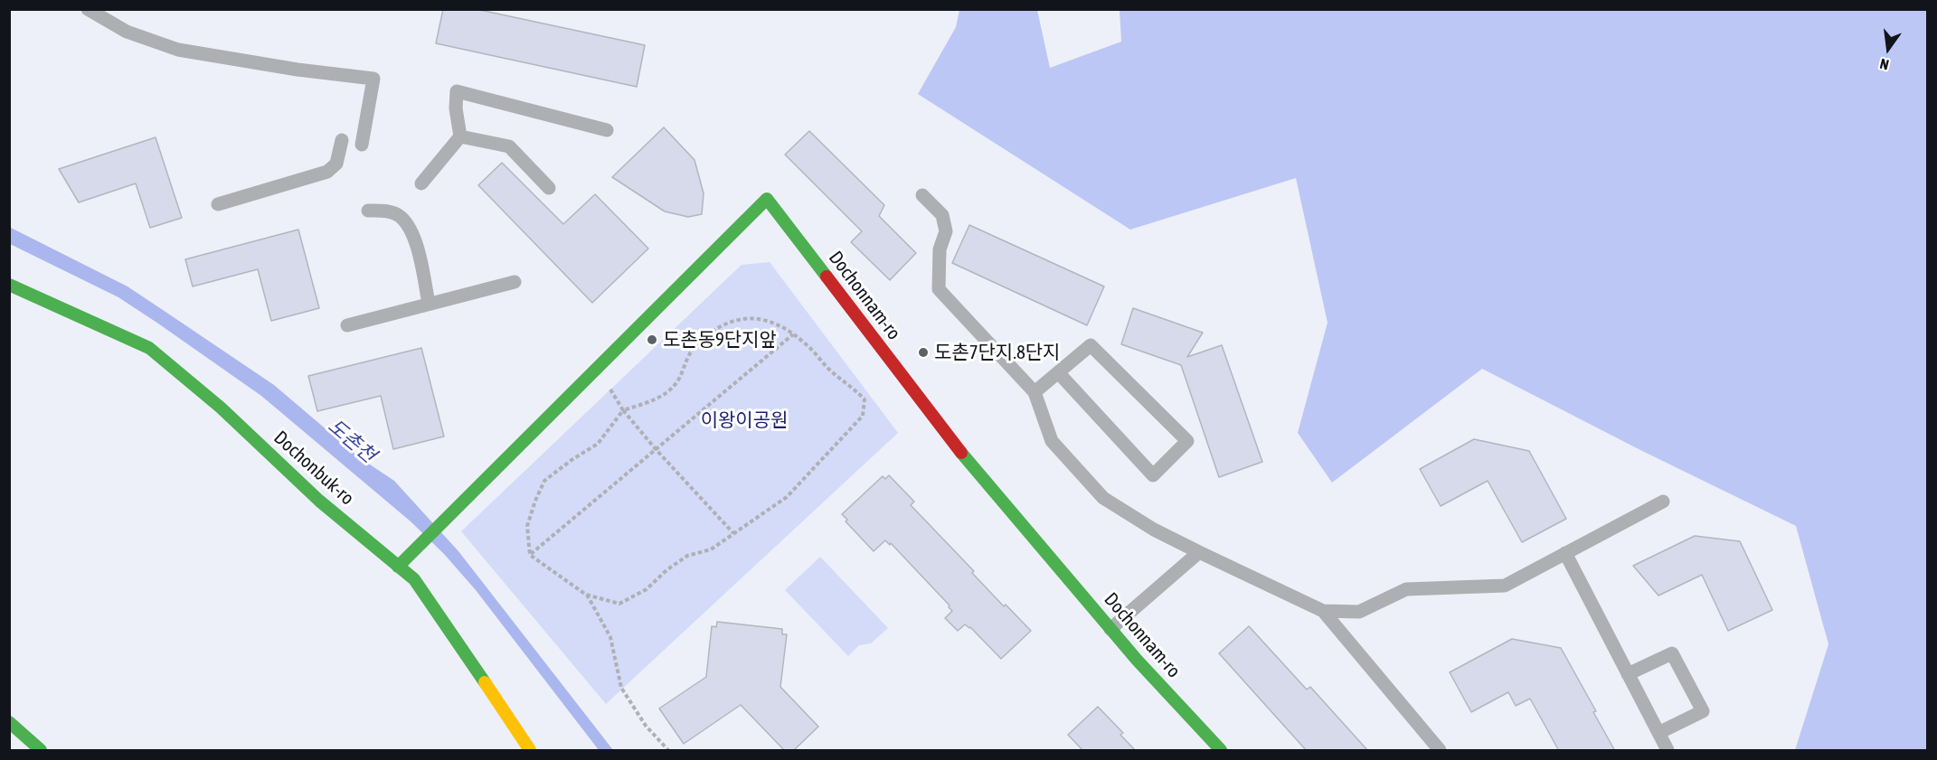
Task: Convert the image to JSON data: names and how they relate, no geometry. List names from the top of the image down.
{
  "streets": {
    "main road": ["Dochonnam-ro", "Dochonbuk-ro"]
  },
  "crossings": [
    ["Dochonnam-ro", "Dochonbuk-ro"]
  ],
  "water": ["도촌천"],
  "parks": ["이왕이공원"],
  "places": ["도촌동9단지앞", "도촌7단지.8단지"],
  "north": "bottom"
}
